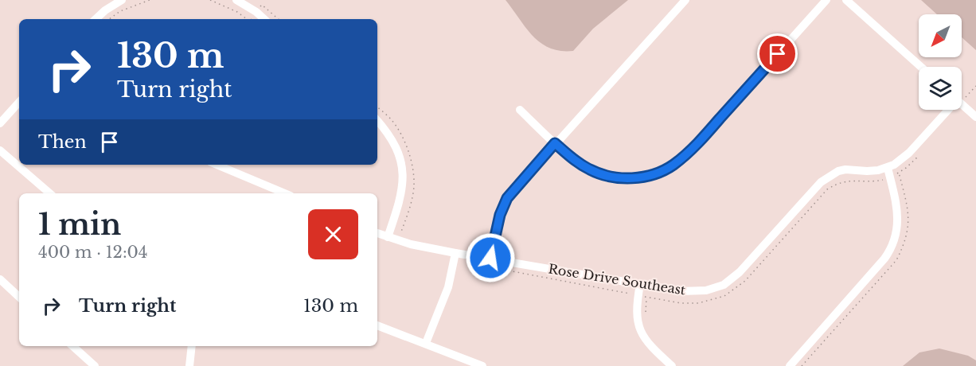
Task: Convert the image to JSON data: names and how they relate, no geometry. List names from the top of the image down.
{
  "streets": {
    "street": ["Rose Drive Southeast"]
  },
  "north": "bottom left",
  "page": {
    "turn": ["130 m", "Turn right"],
    "then": "Then",
    "heading": ["1 min", "400 m · 12:04"],
    "list": [
      {
        "name": "Turn right",
        "value": "130 m"
      }
    ]
  }
}
